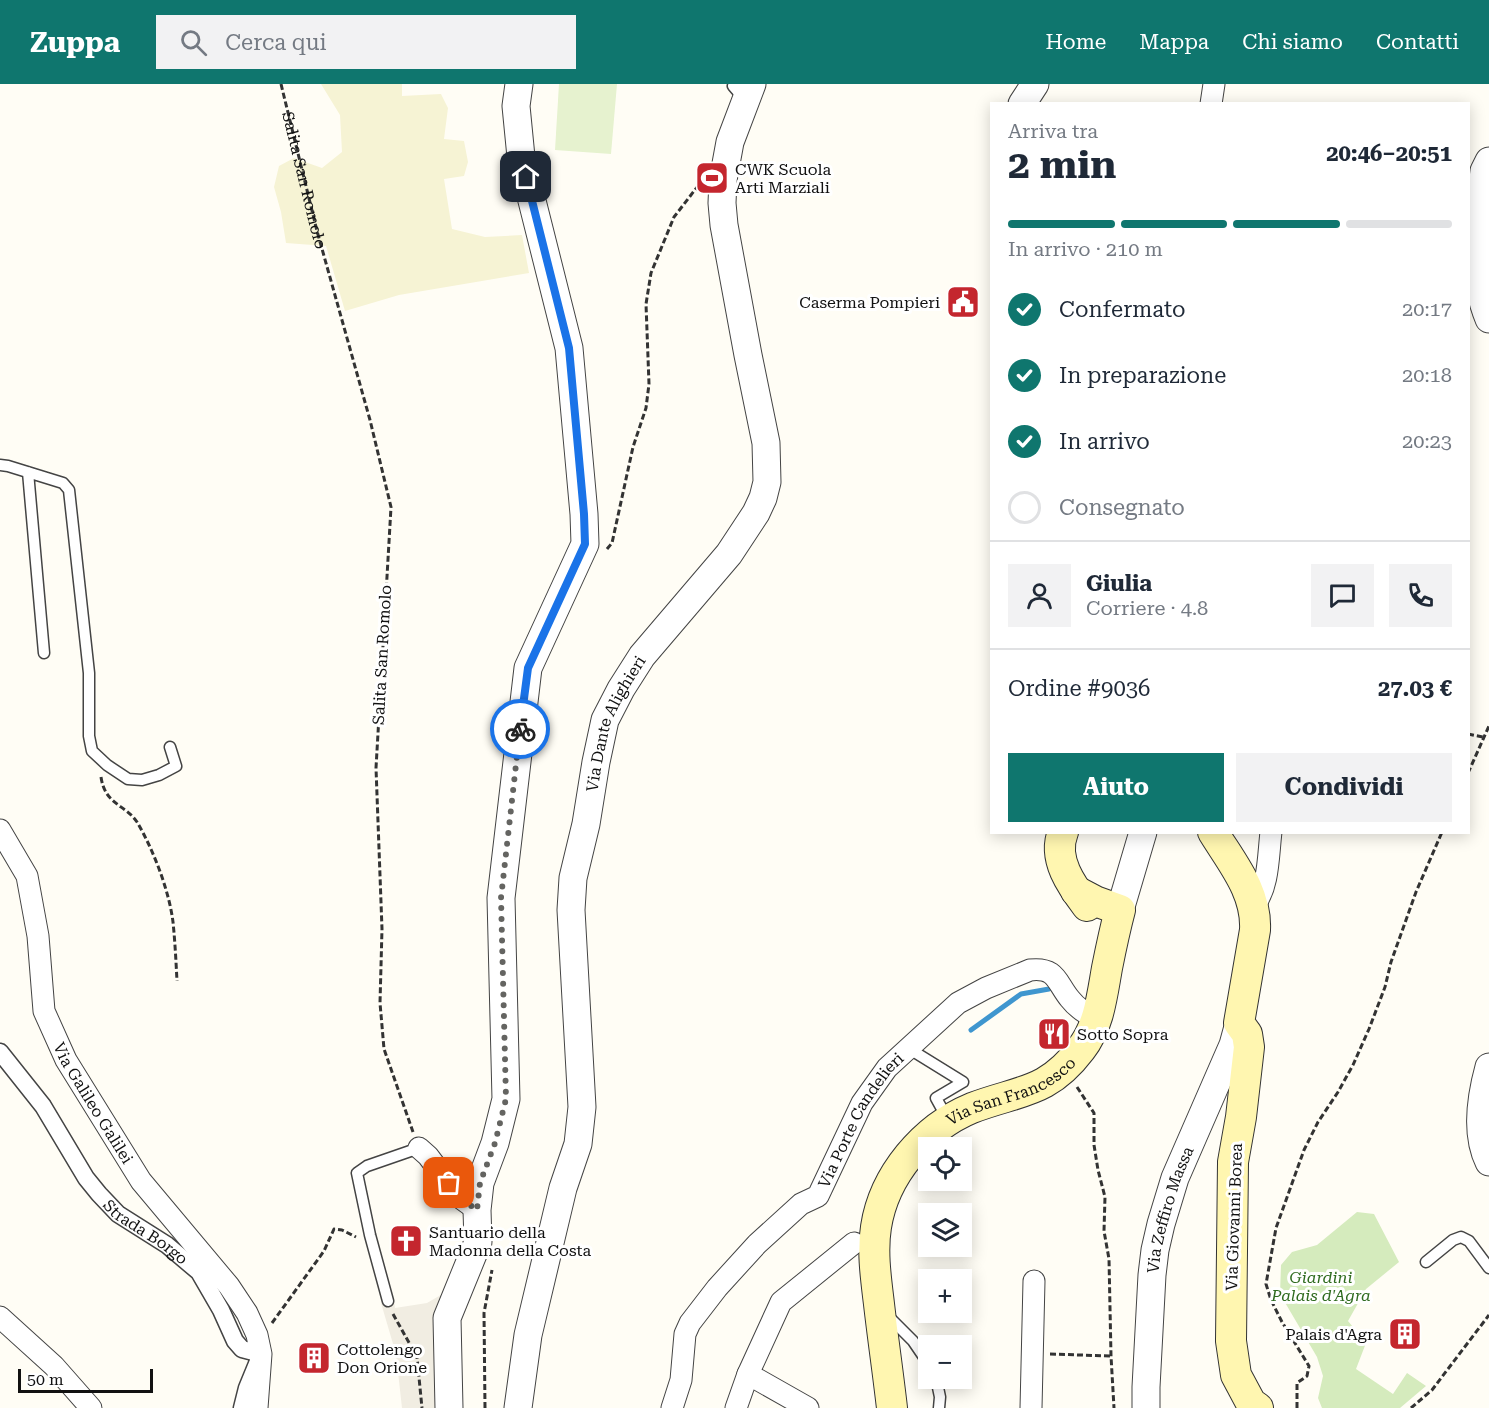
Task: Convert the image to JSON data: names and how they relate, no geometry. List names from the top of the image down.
{
  "streets": {
    "main road": ["Via San Francesco", "Via Giovanni Borea"],
    "street": [
      "Via Dante Alighieri",
      "Via Galileo Galilei",
      "Via Porte Candelieri",
      "Via Zeffiro Massa",
      "Strada Borgo"
    ],
    "path": ["Salita San Romolo"]
  },
  "crossings": [
    ["Via San Francesco", "Via Porte Candelieri"],
    ["Via Galileo Galilei", "Strada Borgo"],
    ["Via Zeffiro Massa", "Via Giovanni Borea"]
  ],
  "parks": ["Giardini Palais d'Agra"],
  "places": {
    "sports": ["CWK Scuola Arti Marziali"],
    "public building": ["Caserma Pompieri"],
    "restaurant": ["Sotto Sopra"],
    "church": ["Santuario della Madonna della Costa"],
    "building": ["Palais d'Agra", "Cottolengo Don Orione"]
  },
  "scale_bar": "50 m",
  "page": {
    "header": "Zuppa",
    "search": "Cerca qui",
    "nav": [
      "Home",
      "Mappa",
      "Chi siamo",
      "Contatti"
    ],
    "heading": ["2 min", "Arriva tra", "20:46–20:51"],
    "panel": [
      "Giulia",
      "Corriere · 4.8",
      "Ordine #9036",
      "27.03 €"
    ],
    "bar": "In arrivo · 210 m",
    "list": [
      ["Confermato", "20:17"],
      ["In preparazione", "20:18"],
      ["In arrivo", "20:23"],
      "Consegnato"
    ],
    "buttons": ["Aiuto", "Condividi"],
    "map_buttons": ["+", "−"],
    "scale": "50 m"
  }
}
